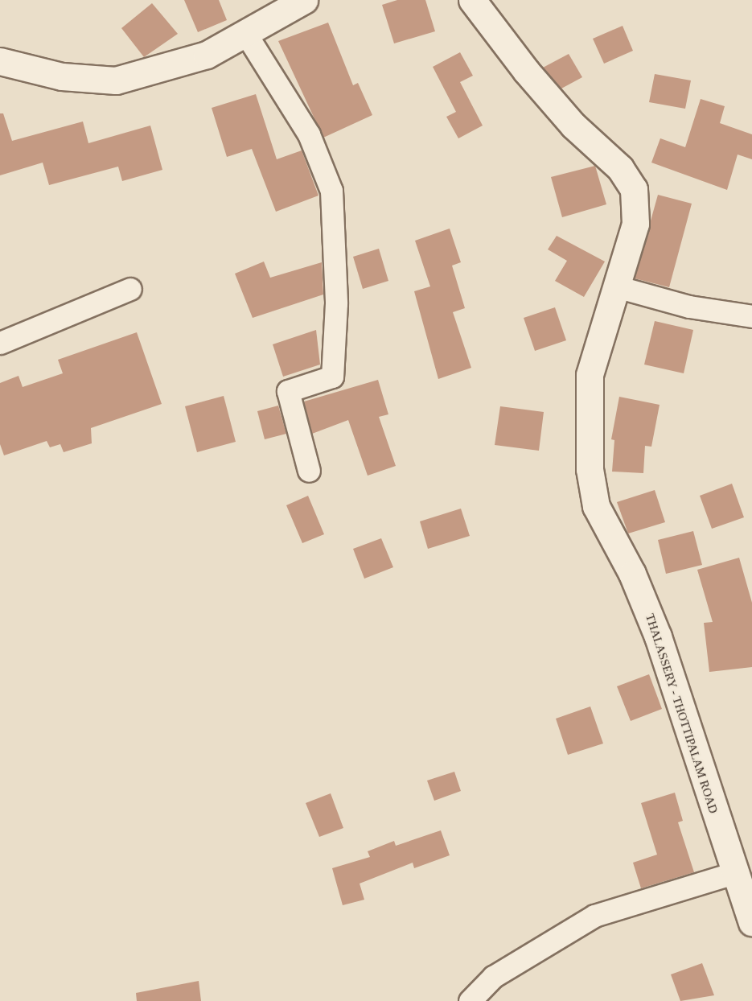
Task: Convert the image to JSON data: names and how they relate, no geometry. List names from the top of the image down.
{
  "streets": {
    "main road": ["THALASSERY - THOTTIPALAM ROAD"]
  }
}
